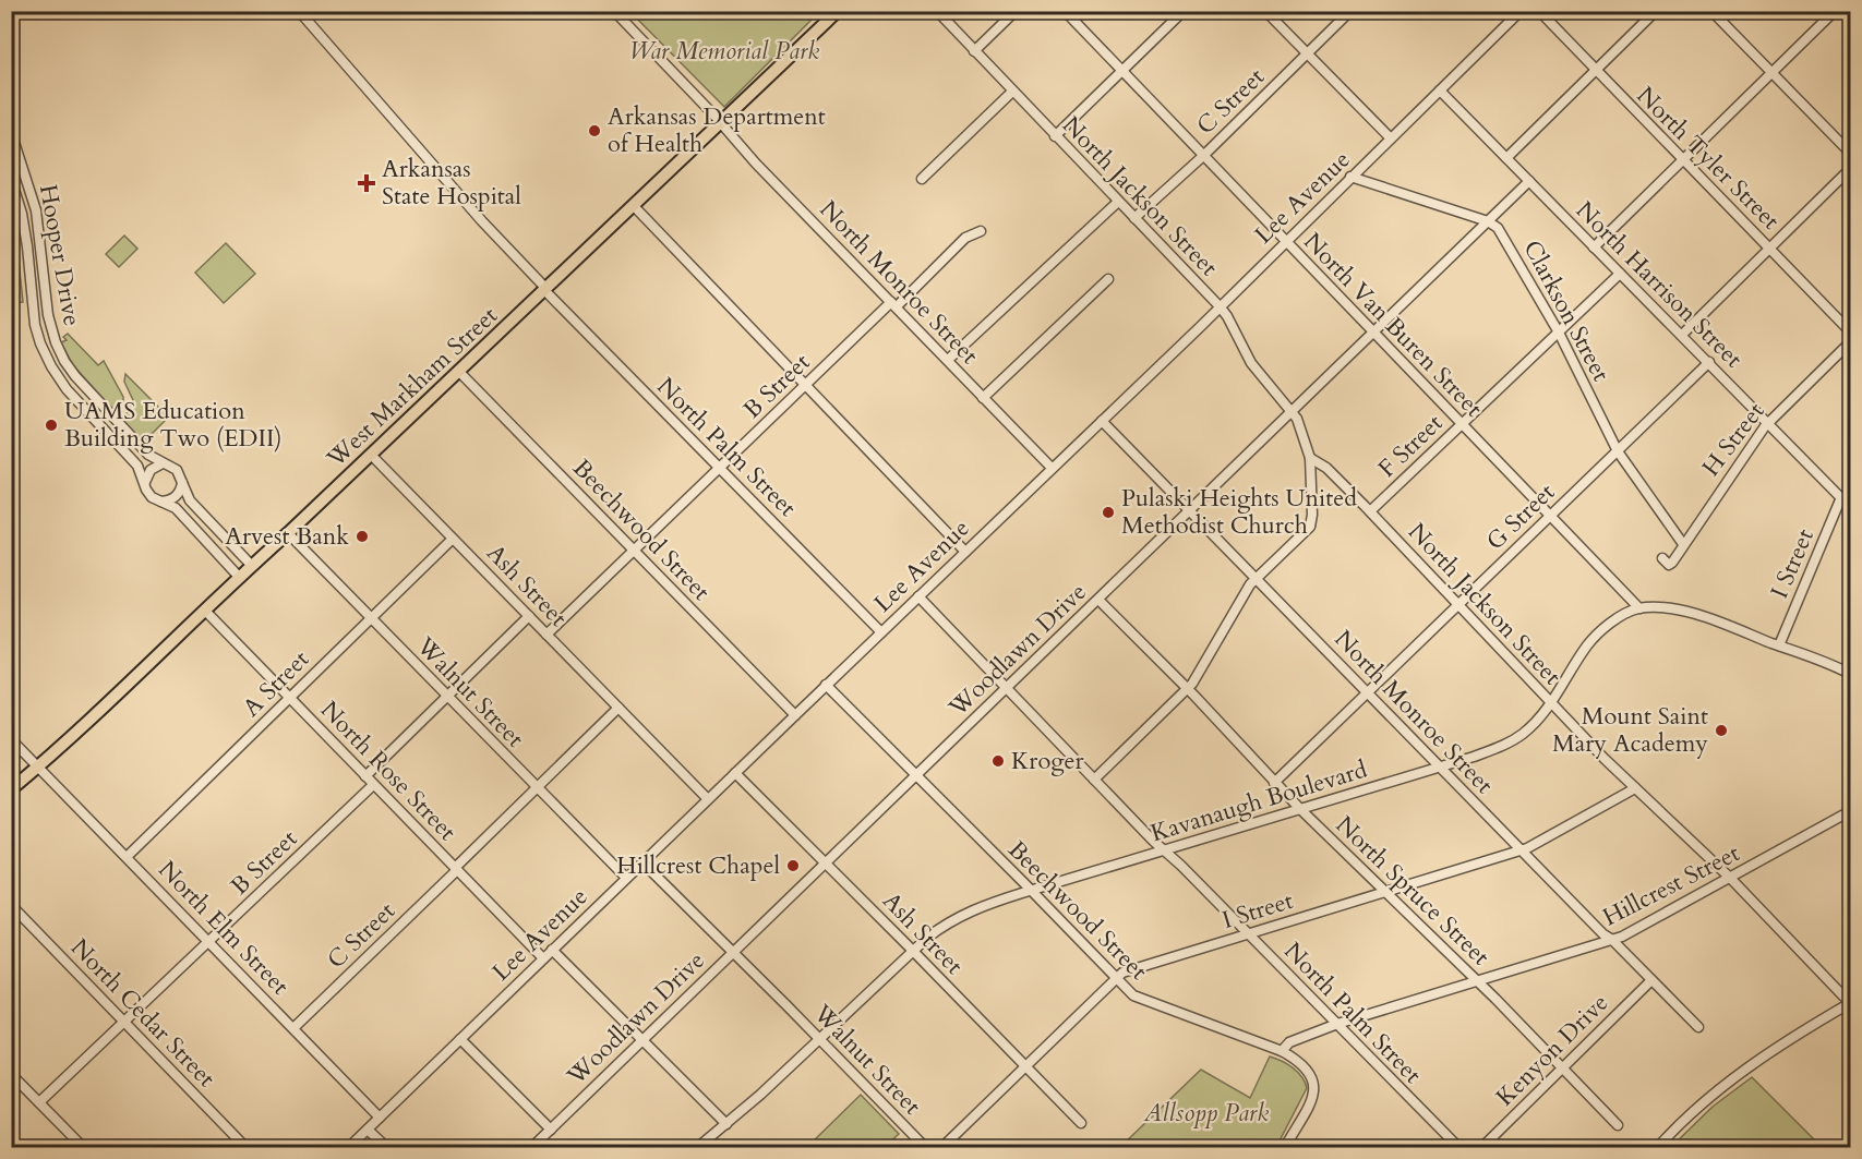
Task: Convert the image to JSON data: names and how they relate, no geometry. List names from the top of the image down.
{
  "streets": {
    "main road": ["West Markham Street"],
    "street": [
      "C Street",
      "North Tyler Street",
      "North Jackson Street",
      "Lee Avenue",
      "Hooper Drive",
      "North Monroe Street",
      "North Harrison Street",
      "Clarkson Street",
      "North Van Buren Street",
      "B Street",
      "H Street",
      "F Street",
      "North Palm Street",
      "G Street",
      "Beechwood Street",
      "I Street",
      "Ash Street",
      "Woodlawn Drive",
      "A Street",
      "Walnut Street",
      "North Rose Street",
      "Kavanaugh Boulevard",
      "Hillcrest Street",
      "North Spruce Street",
      "North Elm Street",
      "North Cedar Street",
      "Kenyon Drive"
    ]
  },
  "crossings": [
    ["C Street", "North Jackson Street"],
    ["C Street", "North Van Buren Street"],
    ["C Street", "Ash Street"],
    ["C Street", "Walnut Street"],
    ["C Street", "North Rose Street"],
    ["C Street", "North Elm Street"],
    ["North Jackson Street", "Lee Avenue"],
    ["North Jackson Street", "North Monroe Street"],
    ["North Jackson Street", "F Street"],
    ["North Jackson Street", "North Palm Street"],
    ["North Jackson Street", "G Street"],
    ["North Jackson Street", "I Street"],
    ["North Jackson Street", "Woodlawn Drive"],
    ["North Jackson Street", "Kavanaugh Boulevard"],
    ["North Jackson Street", "Hillcrest Street"],
    ["North Jackson Street", "North Spruce Street"],
    ["Lee Avenue", "North Monroe Street"],
    ["Lee Avenue", "North Harrison Street"],
    ["Lee Avenue", "North Van Buren Street"],
    ["Lee Avenue", "North Palm Street"],
    ["Lee Avenue", "Beechwood Street"],
    ["Lee Avenue", "Ash Street"],
    ["Lee Avenue", "Walnut Street"],
    ["Lee Avenue", "North Rose Street"],
    ["Lee Avenue", "North Elm Street"],
    ["Hooper Drive", "West Markham Street"],
    ["North Monroe Street", "B Street"],
    ["North Monroe Street", "West Markham Street"],
    ["North Monroe Street", "G Street"],
    ["North Monroe Street", "I Street"],
    ["North Monroe Street", "Woodlawn Drive"],
    ["North Monroe Street", "Kavanaugh Boulevard"],
    ["North Monroe Street", "Hillcrest Street"],
    ["North Monroe Street", "Kenyon Drive"],
    ["North Harrison Street", "H Street"],
    ["North Harrison Street", "F Street"],
    ["North Harrison Street", "G Street"],
    ["North Harrison Street", "I Street"],
    ["North Harrison Street", "Woodlawn Drive"],
    ["Clarkson Street", "H Street"],
    ["Clarkson Street", "F Street"],
    ["Clarkson Street", "G Street"],
    ["Clarkson Street", "Woodlawn Drive"],
    ["North Van Buren Street", "F Street"],
    ["North Van Buren Street", "G Street"],
    ["North Van Buren Street", "Woodlawn Drive"],
    ["North Van Buren Street", "Kavanaugh Boulevard"],
    ["B Street", "North Palm Street"],
    ["B Street", "Beechwood Street"],
    ["B Street", "Ash Street"],
    ["B Street", "North Rose Street"],
    ["B Street", "North Elm Street"],
    ["B Street", "North Cedar Street"],
    ["West Markham Street", "North Palm Street"],
    ["West Markham Street", "Beechwood Street"],
    ["West Markham Street", "Ash Street"],
    ["West Markham Street", "Walnut Street"],
    ["West Markham Street", "North Rose Street"],
    ["West Markham Street", "North Elm Street"],
    ["North Palm Street", "I Street"],
    ["North Palm Street", "Woodlawn Drive"],
    ["North Palm Street", "Kavanaugh Boulevard"],
    ["North Palm Street", "Hillcrest Street"],
    ["G Street", "North Spruce Street"],
    ["Beechwood Street", "I Street"],
    ["Beechwood Street", "Woodlawn Drive"],
    ["Beechwood Street", "Kavanaugh Boulevard"],
    ["Beechwood Street", "Hillcrest Street"],
    ["I Street", "Ash Street"],
    ["I Street", "North Spruce Street"],
    ["Ash Street", "Woodlawn Drive"],
    ["Ash Street", "A Street"],
    ["Ash Street", "Kavanaugh Boulevard"],
    ["Woodlawn Drive", "Walnut Street"],
    ["Woodlawn Drive", "North Spruce Street"],
    ["A Street", "Walnut Street"],
    ["A Street", "North Rose Street"],
    ["A Street", "North Elm Street"],
    ["Walnut Street", "Kavanaugh Boulevard"],
    ["Kavanaugh Boulevard", "North Spruce Street"],
    ["Hillcrest Street", "North Spruce Street"],
    ["North Spruce Street", "Kenyon Drive"]
  ],
  "parks": ["War Memorial Park", "Allsopp Park"],
  "places": {
    "other": [
      "Arkansas Department of Health",
      "UAMS Education Building Two (EDII)",
      "Pulaski Heights United Methodist Church",
      "Arvest Bank",
      "Mount Saint Mary Academy",
      "Kroger",
      "Hillcrest Chapel"
    ],
    "health": ["Arkansas State Hospital"]
  }
}
